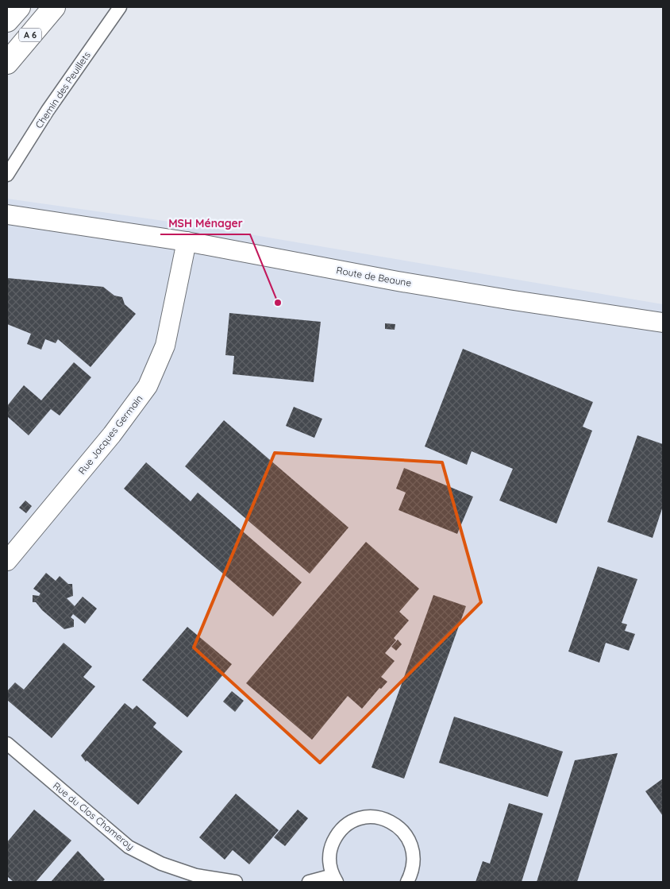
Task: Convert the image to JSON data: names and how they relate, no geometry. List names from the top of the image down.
{
  "streets": {
    "highway": ["A 6"],
    "main road": ["Route de Beaune", "Rue Jacques Germain"],
    "street": ["Chemin des Peuillets", "Rue du Clos Chameroy"]
  },
  "crossings": [
    ["Route de Beaune", "Rue Jacques Germain"]
  ],
  "places": ["MSH Ménager"]
}
